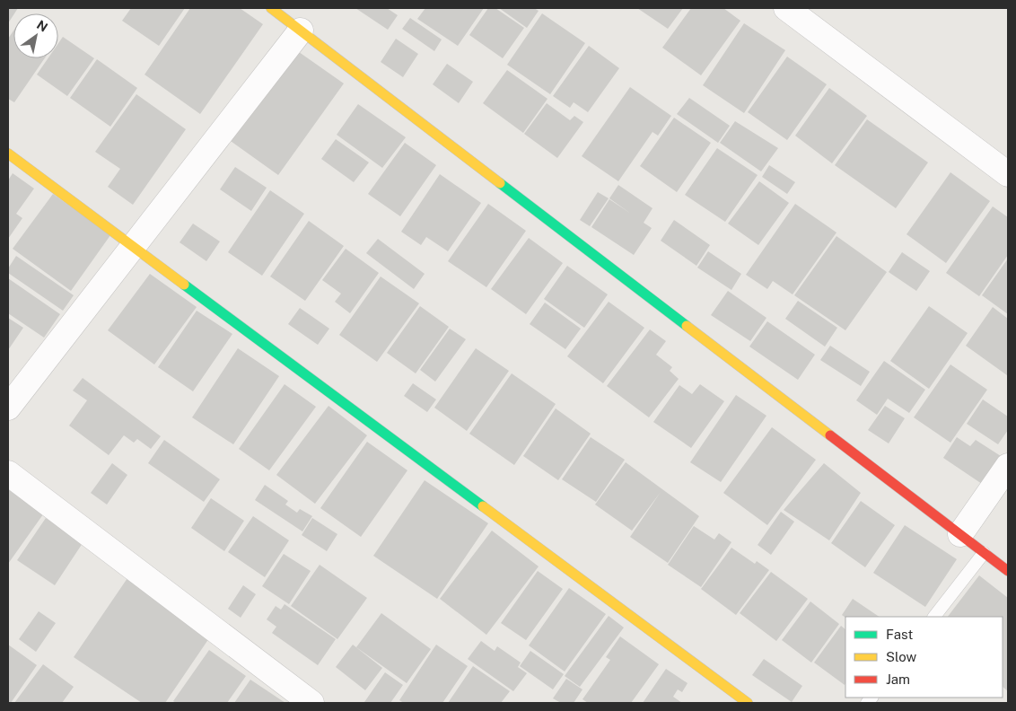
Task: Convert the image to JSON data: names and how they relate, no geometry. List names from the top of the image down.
{
  "legend": ["Fast", "Slow", "Jam"],
  "north": "top right"
}
